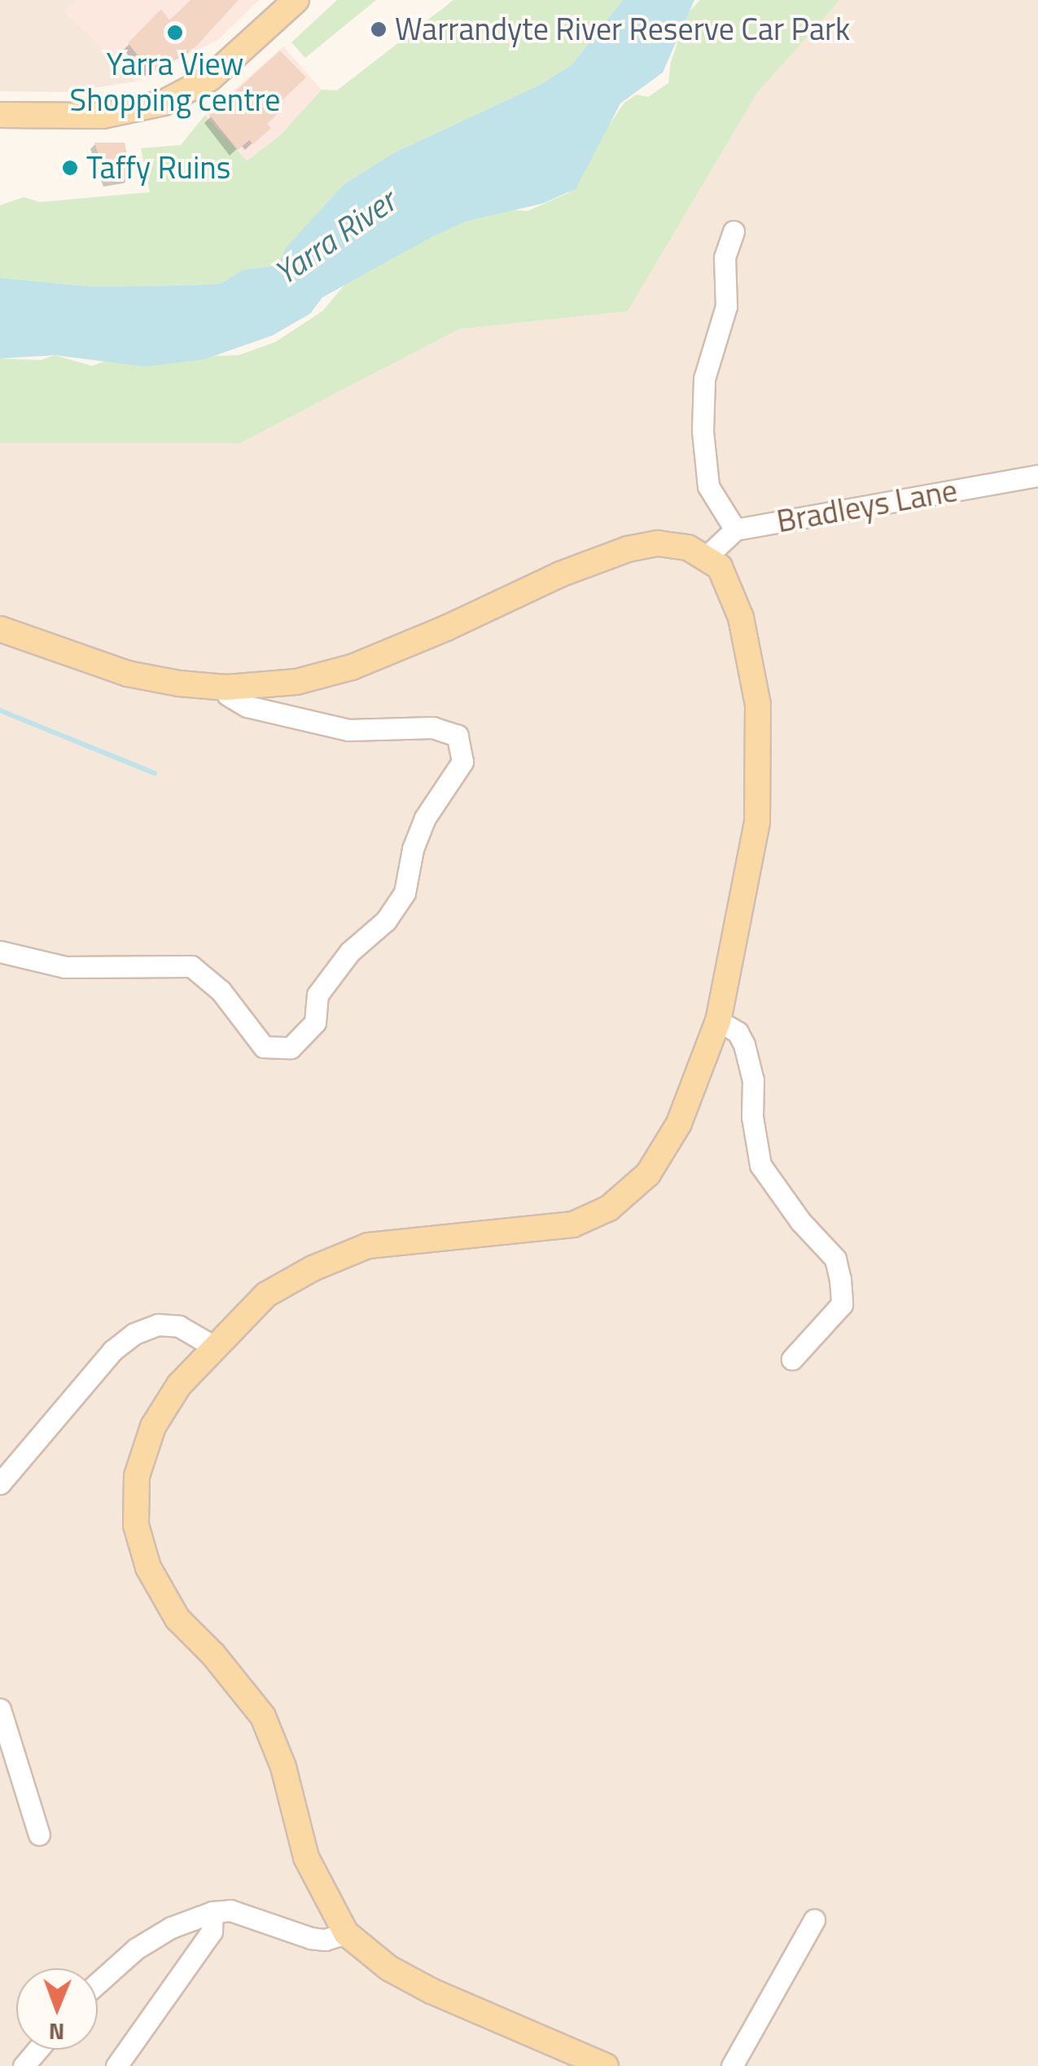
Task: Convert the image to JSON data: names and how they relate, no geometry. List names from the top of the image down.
{
  "streets": {
    "street": ["Bradleys Lane"]
  },
  "water": ["Yarra River"],
  "places": ["Warrandyte River Reserve Car Park", "Yarra View Shopping centre", "Taffy Ruins"],
  "north": "bottom"
}
